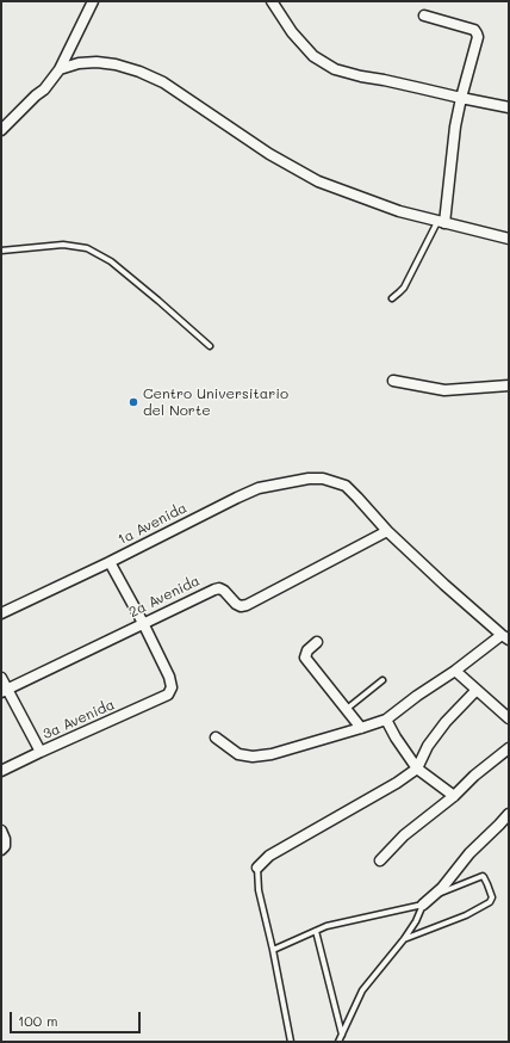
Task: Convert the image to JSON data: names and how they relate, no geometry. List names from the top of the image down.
{
  "streets": {
    "street": ["1a Avenida", "2a Avenida", "3a Avenida"]
  },
  "crossings": [
    ["1a Avenida", "2a Avenida"],
    ["2a Avenida", "3a Avenida"]
  ],
  "places": ["Centro Universitario del Norte"],
  "scale_bar": "100 m"
}
